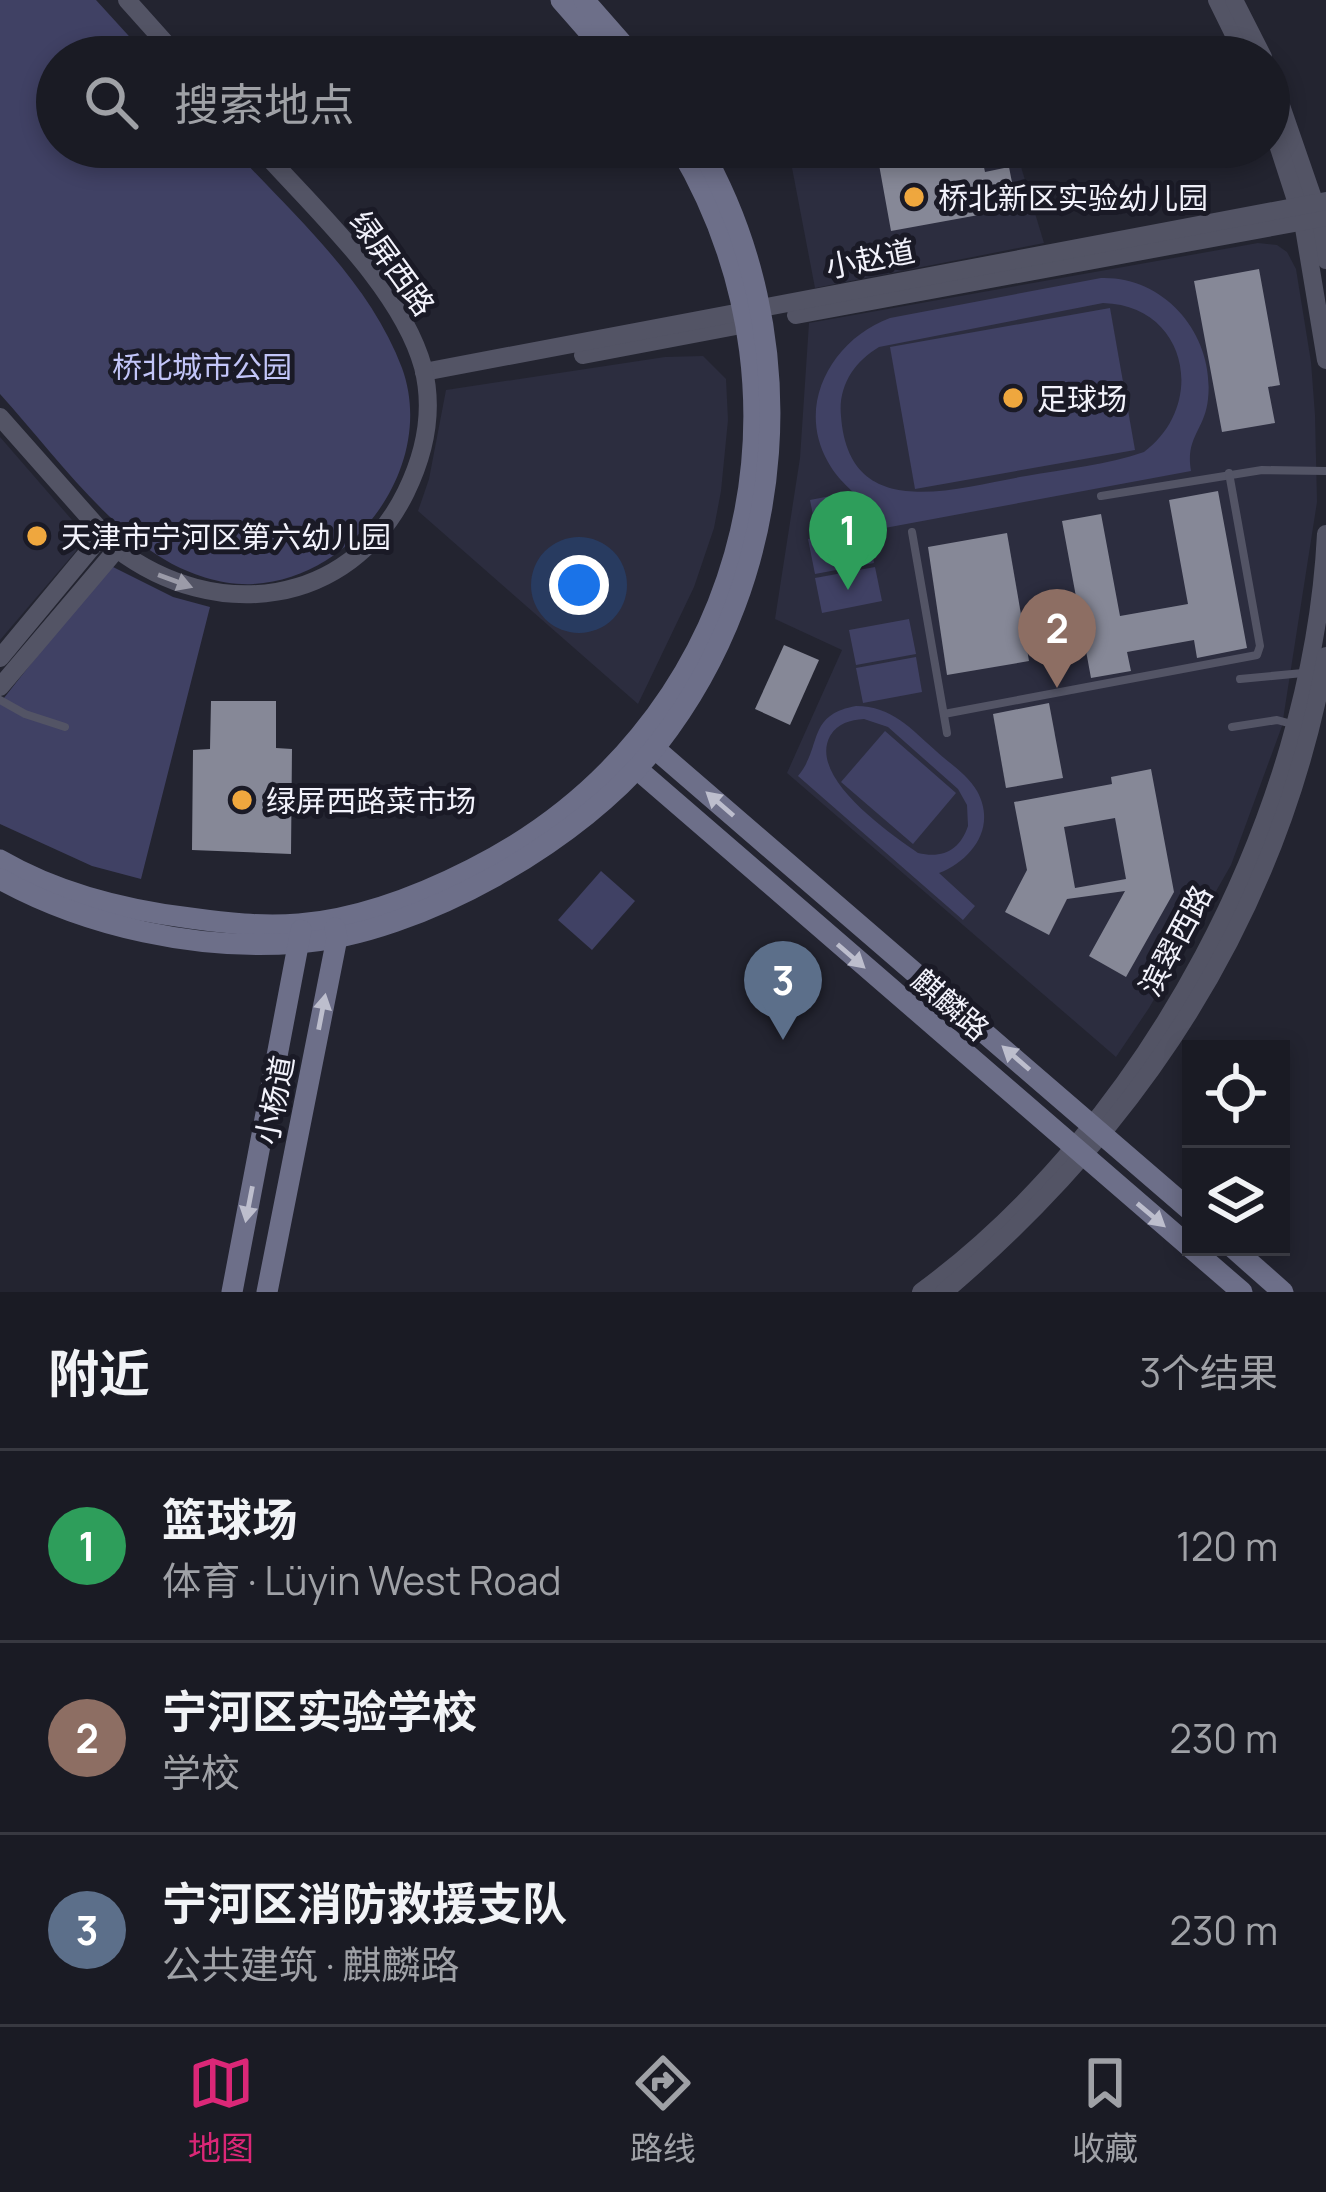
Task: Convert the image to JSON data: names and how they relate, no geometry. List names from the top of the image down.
{
  "streets": {
    "main road": ["麒麟路", "小杨道"],
    "street": ["小赵道", "绿屏西路", "滨翠西路"]
  },
  "crossings": [
    ["小赵道", "绿屏西路"],
    ["滨翠西路", "麒麟路"]
  ],
  "parks": ["桥北城市公园"],
  "places": [
    "桥北新区实验幼儿园",
    "足球场",
    "天津市宁河区第六幼儿园",
    "绿屏西路菜市场"
  ],
  "page": {
    "search": "搜索地点",
    "pins": ["1", "2", "3"],
    "heading": ["附近", "3个结果"],
    "list": [
      {
        "mark": "1",
        "name": "篮球场",
        "note": "体育 · Lüyin West Road",
        "value": "120 m"
      },
      {
        "mark": "2",
        "name": "宁河区实验学校",
        "note": "学校",
        "value": "230 m"
      },
      {
        "mark": "3",
        "name": "宁河区消防救援支队",
        "note": "公共建筑 · 麒麟路",
        "value": "230 m"
      }
    ],
    "nav": ["地图", "路线", "收藏"]
  }
}
